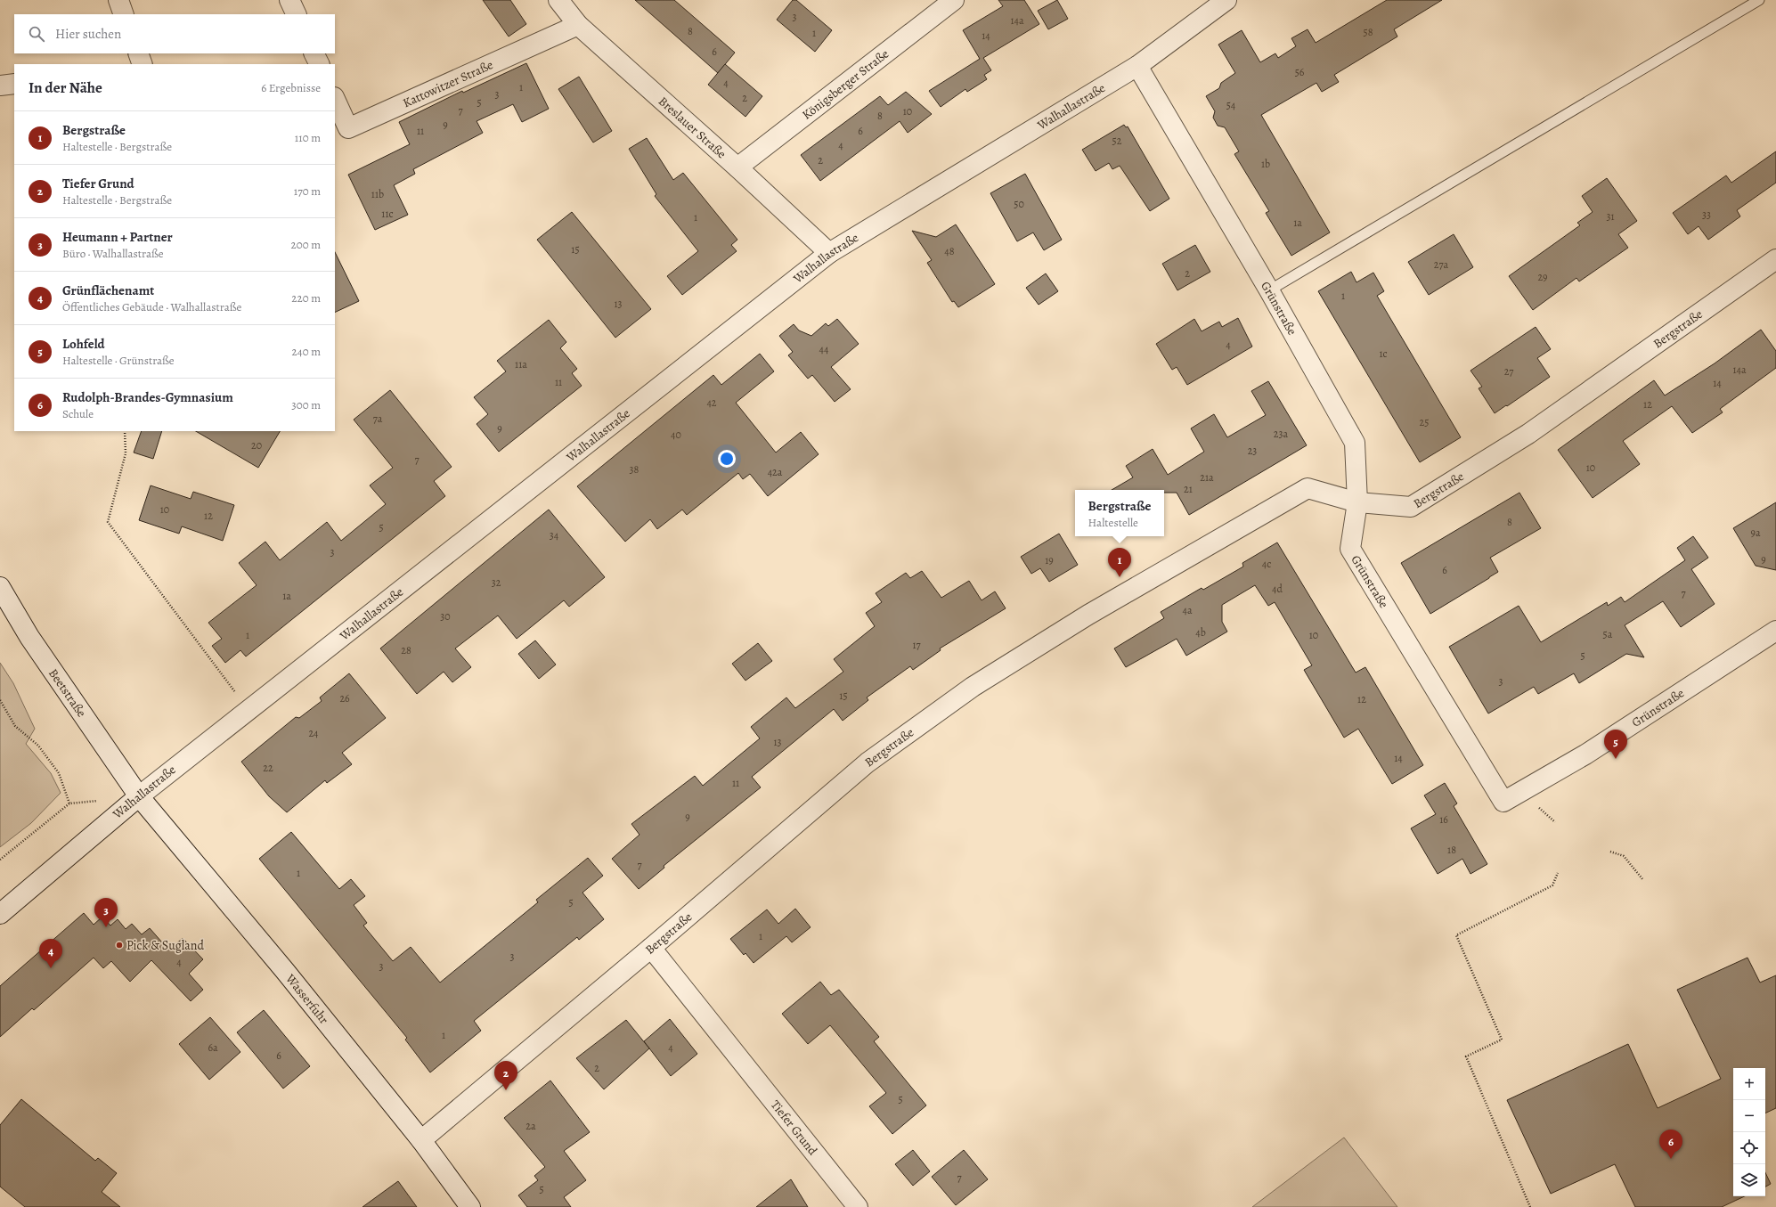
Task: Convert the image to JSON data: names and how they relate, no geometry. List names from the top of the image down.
{
  "streets": {
    "street": [
      "Kattowitzer Straße",
      "Königsberger Straße",
      "Walhallastraße",
      "Breslauer Straße",
      "Grünstraße",
      "Bergstraße",
      "Beetstraße",
      "Wasserfuhr",
      "Tiefer Grund"
    ]
  },
  "crossings": [
    ["Kattowitzer Straße", "Breslauer Straße"],
    ["Königsberger Straße", "Breslauer Straße"],
    ["Walhallastraße", "Breslauer Straße"],
    ["Walhallastraße", "Grünstraße"],
    ["Walhallastraße", "Beetstraße"],
    ["Walhallastraße", "Wasserfuhr"],
    ["Grünstraße", "Bergstraße"],
    ["Bergstraße", "Wasserfuhr"],
    ["Bergstraße", "Tiefer Grund"],
    ["Beetstraße", "Wasserfuhr"]
  ],
  "places": ["Pick & Sugland"],
  "house_numbers": [
    "3",
    "14a",
    "8",
    "58",
    "1",
    "14",
    "6",
    "56",
    "4",
    "1",
    "3",
    "2",
    "5",
    "54",
    "7",
    "10",
    "8",
    "9",
    "11",
    "6",
    "52",
    "4",
    "2",
    "1b",
    "11b",
    "50",
    "11c",
    "33",
    "31",
    "1",
    "1a",
    "15",
    "48",
    "27a",
    "2",
    "29",
    "1",
    "13",
    "4",
    "44",
    "1c",
    "11a",
    "14a",
    "27",
    "11",
    "14",
    "42",
    "12",
    "7a",
    "25",
    "9",
    "23a",
    "40",
    "20",
    "23",
    "7",
    "10",
    "38",
    "42a",
    "21a",
    "21",
    "10",
    "12",
    "8",
    "5",
    "9a",
    "34",
    "3",
    "9",
    "19",
    "4c",
    "6",
    "32",
    "4d",
    "7",
    "1a",
    "4a",
    "30",
    "4b",
    "5a",
    "1",
    "10",
    "17",
    "28",
    "5",
    "3",
    "15",
    "26",
    "12",
    "24",
    "13",
    "14",
    "22",
    "11",
    "9",
    "16",
    "18",
    "7",
    "1",
    "5",
    "1",
    "3",
    "4",
    "3",
    "1",
    "6a",
    "4",
    "6",
    "2",
    "5",
    "2a",
    "7",
    "5"
  ],
  "page": {
    "search": "Hier suchen",
    "heading": ["In der Nähe", "6 Ergebnisse"],
    "list": [
      {
        "mark": "1",
        "name": "Bergstraße",
        "note": "Haltestelle · Bergstraße",
        "value": "110 m"
      },
      {
        "mark": "2",
        "name": "Tiefer Grund",
        "note": "Haltestelle · Bergstraße",
        "value": "170 m"
      },
      {
        "mark": "3",
        "name": "Heumann + Partner",
        "note": "Büro · Walhallastraße",
        "value": "200 m"
      },
      {
        "mark": "4",
        "name": "Grünflächenamt",
        "note": "Öffentliches Gebäude · Walhallastraße",
        "value": "220 m"
      },
      {
        "mark": "5",
        "name": "Lohfeld",
        "note": "Haltestelle · Grünstraße",
        "value": "240 m"
      },
      {
        "mark": "6",
        "name": "Rudolph-Brandes-Gymnasium",
        "note": "Schule",
        "value": "300 m"
      }
    ],
    "popup": ["Bergstraße", "Haltestelle"],
    "pins": [
      "1",
      "5",
      "3",
      "4",
      "2",
      "6"
    ],
    "map_buttons": ["+", "−"]
  }
}
